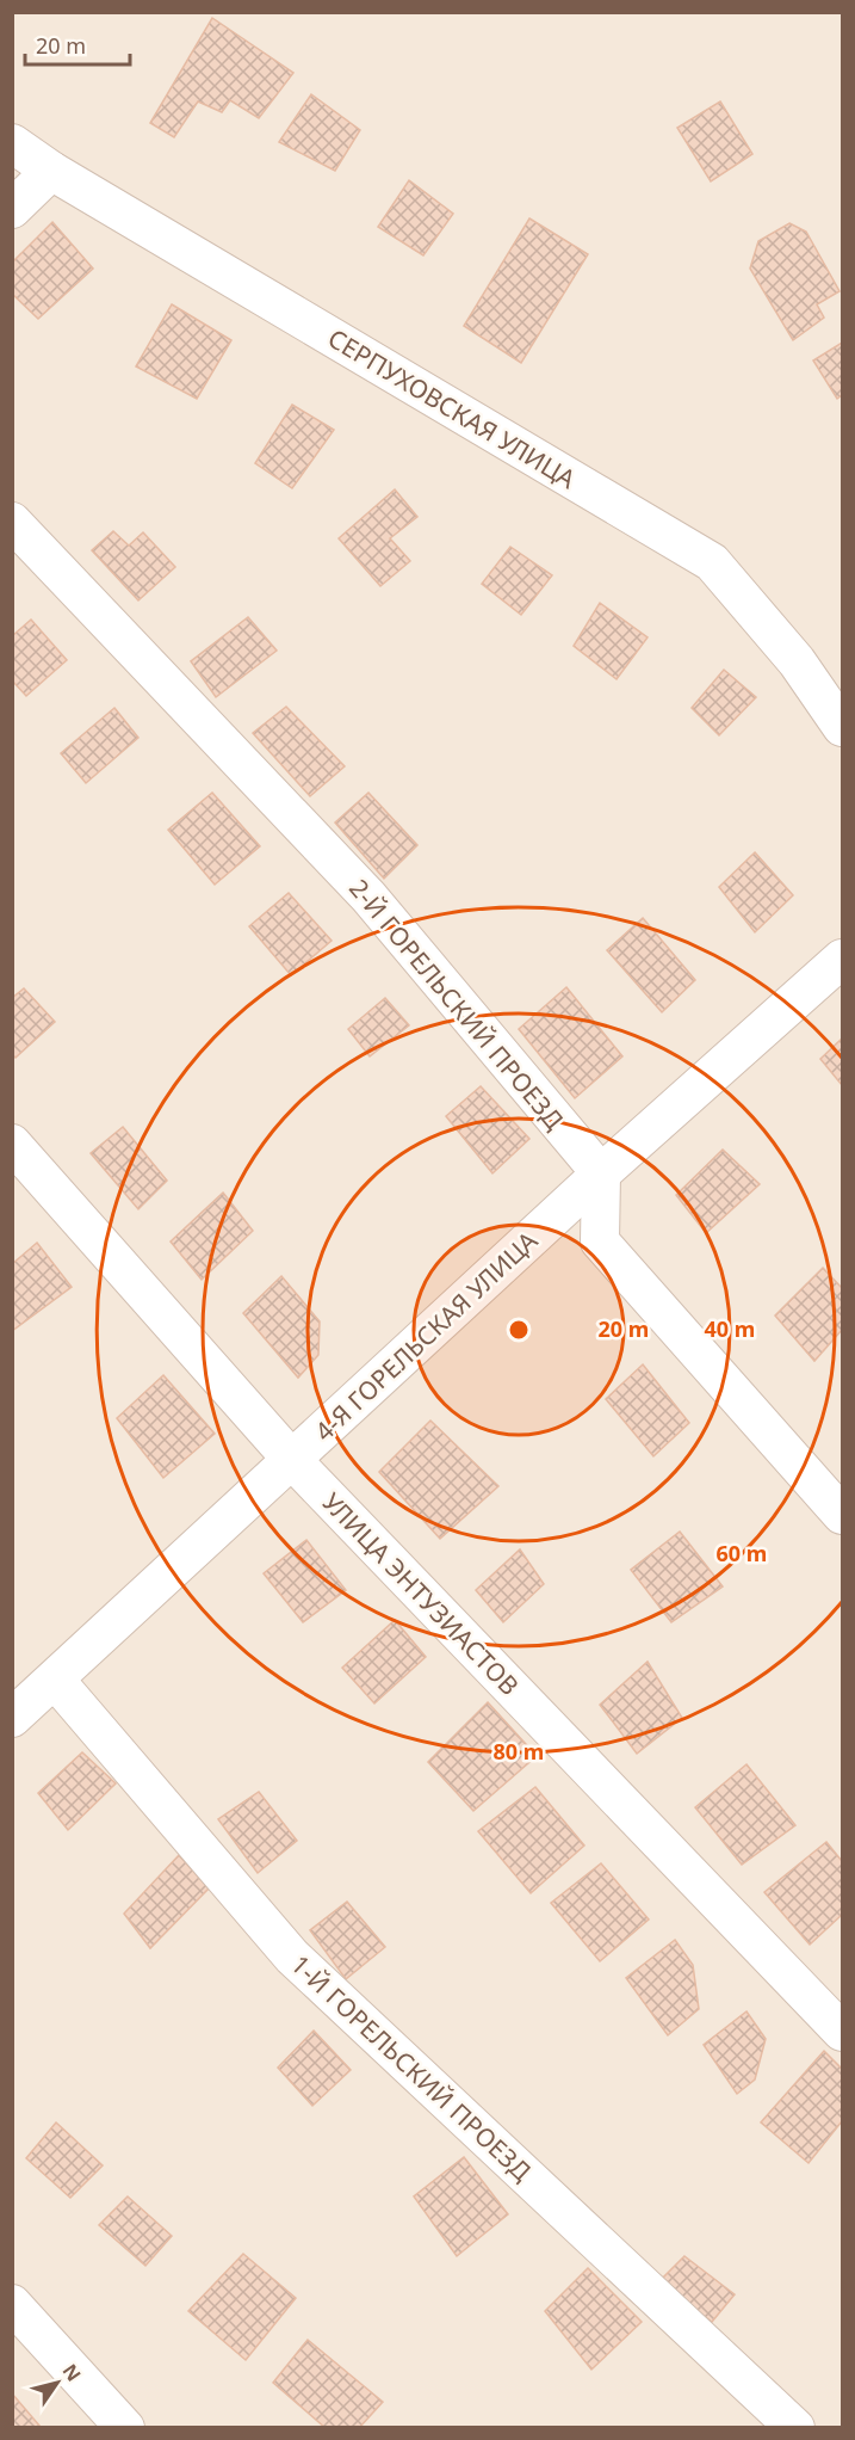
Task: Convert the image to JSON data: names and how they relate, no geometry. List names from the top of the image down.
{
  "streets": {
    "street": [
      "СЕРПУХОВСКАЯ УЛИЦА",
      "2-Й ГОРЕЛЬСКИЙ ПРОЕЗД",
      "4-Я ГОРЕЛЬСКАЯ УЛИЦА",
      "УЛИЦА ЭНТУЗИАСТОВ",
      "1-Й ГОРЕЛЬСКИЙ ПРОЕЗД"
    ]
  },
  "crossings": [
    ["2-Й ГОРЕЛЬСКИЙ ПРОЕЗД", "4-Я ГОРЕЛЬСКАЯ УЛИЦА"],
    ["4-Я ГОРЕЛЬСКАЯ УЛИЦА", "УЛИЦА ЭНТУЗИАСТОВ"],
    ["4-Я ГОРЕЛЬСКАЯ УЛИЦА", "1-Й ГОРЕЛЬСКИЙ ПРОЕЗД"]
  ],
  "scale_bar": "20 m",
  "north": "top right",
  "rings": [
    "20 m",
    "40 m",
    "60 m",
    "80 m"
  ]
}
